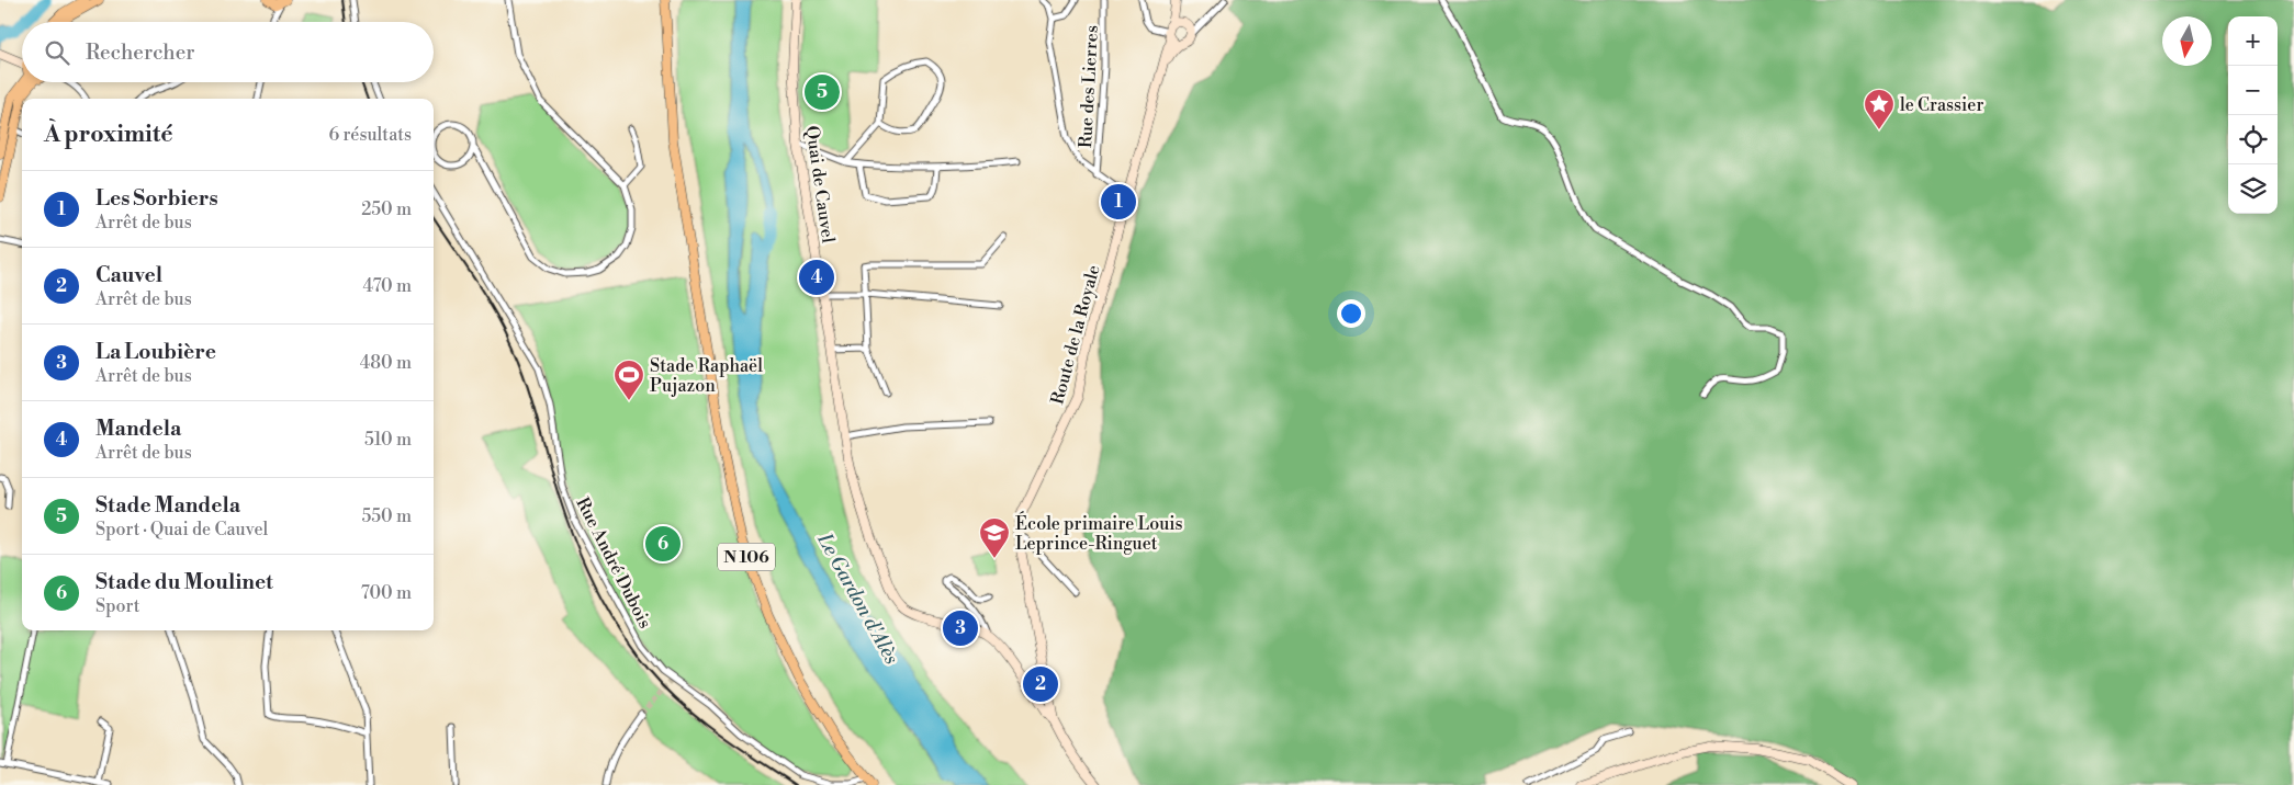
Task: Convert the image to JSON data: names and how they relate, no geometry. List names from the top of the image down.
{
  "streets": {
    "main road": ["Quai de Cauvel", "Route de la Royale", "N 106"],
    "street": ["Rue des Lierres", "Rue André Dubois"]
  },
  "crossings": [
    ["Quai de Cauvel", "Route de la Royale"],
    ["N 106", "Rue André Dubois"]
  ],
  "water": ["Le Gardon d'Alès"],
  "places": {
    "place": ["le Crassier"],
    "sports": ["Stade Raphaël Pujazon"],
    "school or university": ["École primaire Louis Leprince-Ringuet"]
  },
  "north": "bottom",
  "page": {
    "map_buttons": ["+", "−"],
    "search": "Rechercher",
    "pins": [
      "5",
      "1",
      "4",
      "6",
      "3",
      "2"
    ],
    "heading": ["À proximité", "6 résultats"],
    "list": [
      {
        "mark": "1",
        "name": "Les Sorbiers",
        "note": "Arrêt de bus",
        "value": "250 m"
      },
      {
        "mark": "2",
        "name": "Cauvel",
        "note": "Arrêt de bus",
        "value": "470 m"
      },
      {
        "mark": "3",
        "name": "La Loubière",
        "note": "Arrêt de bus",
        "value": "480 m"
      },
      {
        "mark": "4",
        "name": "Mandela",
        "note": "Arrêt de bus",
        "value": "510 m"
      },
      {
        "mark": "5",
        "name": "Stade Mandela",
        "note": "Sport · Quai de Cauvel",
        "value": "550 m"
      },
      {
        "mark": "6",
        "name": "Stade du Moulinet",
        "note": "Sport",
        "value": "700 m"
      }
    ]
  }
}
